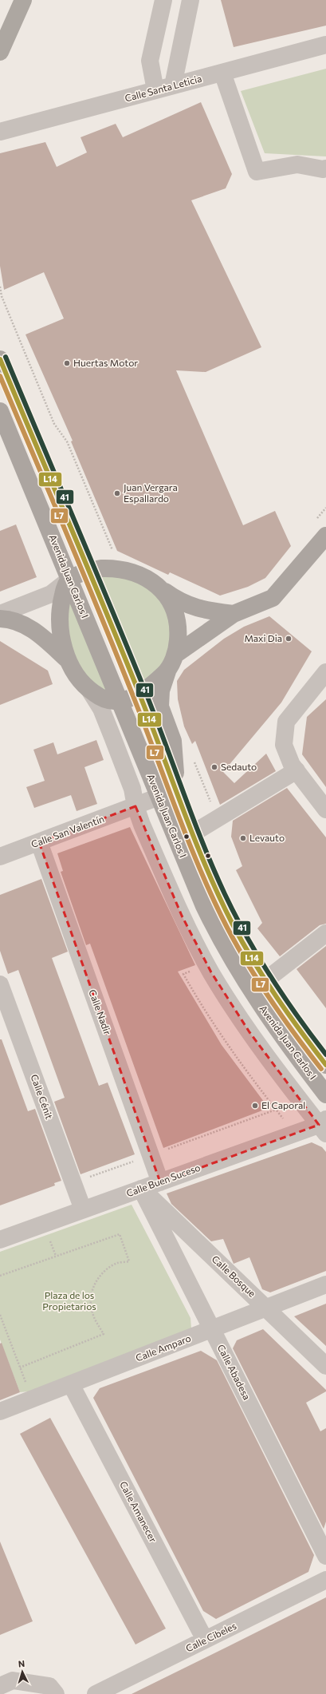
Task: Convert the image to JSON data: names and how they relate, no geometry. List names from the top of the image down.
{
  "streets": {
    "main road": ["Avenida Juan Carlos I"],
    "street": [
      "Calle Santa Leticia",
      "Calle San Valentín",
      "Calle Nadir",
      "Calle Cénit",
      "Calle Buen Suceso",
      "Calle Bosque",
      "Calle Amparo",
      "Calle Abadesa",
      "Calle Amanecer",
      "Calle Cibeles"
    ]
  },
  "crossings": [
    ["Avenida Juan Carlos I", "Calle San Valentín"],
    ["Calle San Valentín", "Calle Nadir"],
    ["Calle Nadir", "Calle Buen Suceso"],
    ["Calle Cénit", "Calle Buen Suceso"],
    ["Calle Buen Suceso", "Calle Bosque"],
    ["Calle Buen Suceso", "Calle Abadesa"],
    ["Calle Bosque", "Calle Amparo"],
    ["Calle Bosque", "Calle Abadesa"],
    ["Calle Amparo", "Calle Abadesa"],
    ["Calle Amparo", "Calle Amanecer"],
    ["Calle Amanecer", "Calle Cibeles"]
  ],
  "parks": ["Plaza de los Propietarios"],
  "places": [
    "Huertas Motor",
    "Juan Vergara Espallardo",
    "Maxi Dia",
    "Sedauto",
    "Levauto",
    "El Caporal"
  ],
  "lines": ["transit line 41", "transit line L14", "transit line L7"],
  "north": "top"
}
